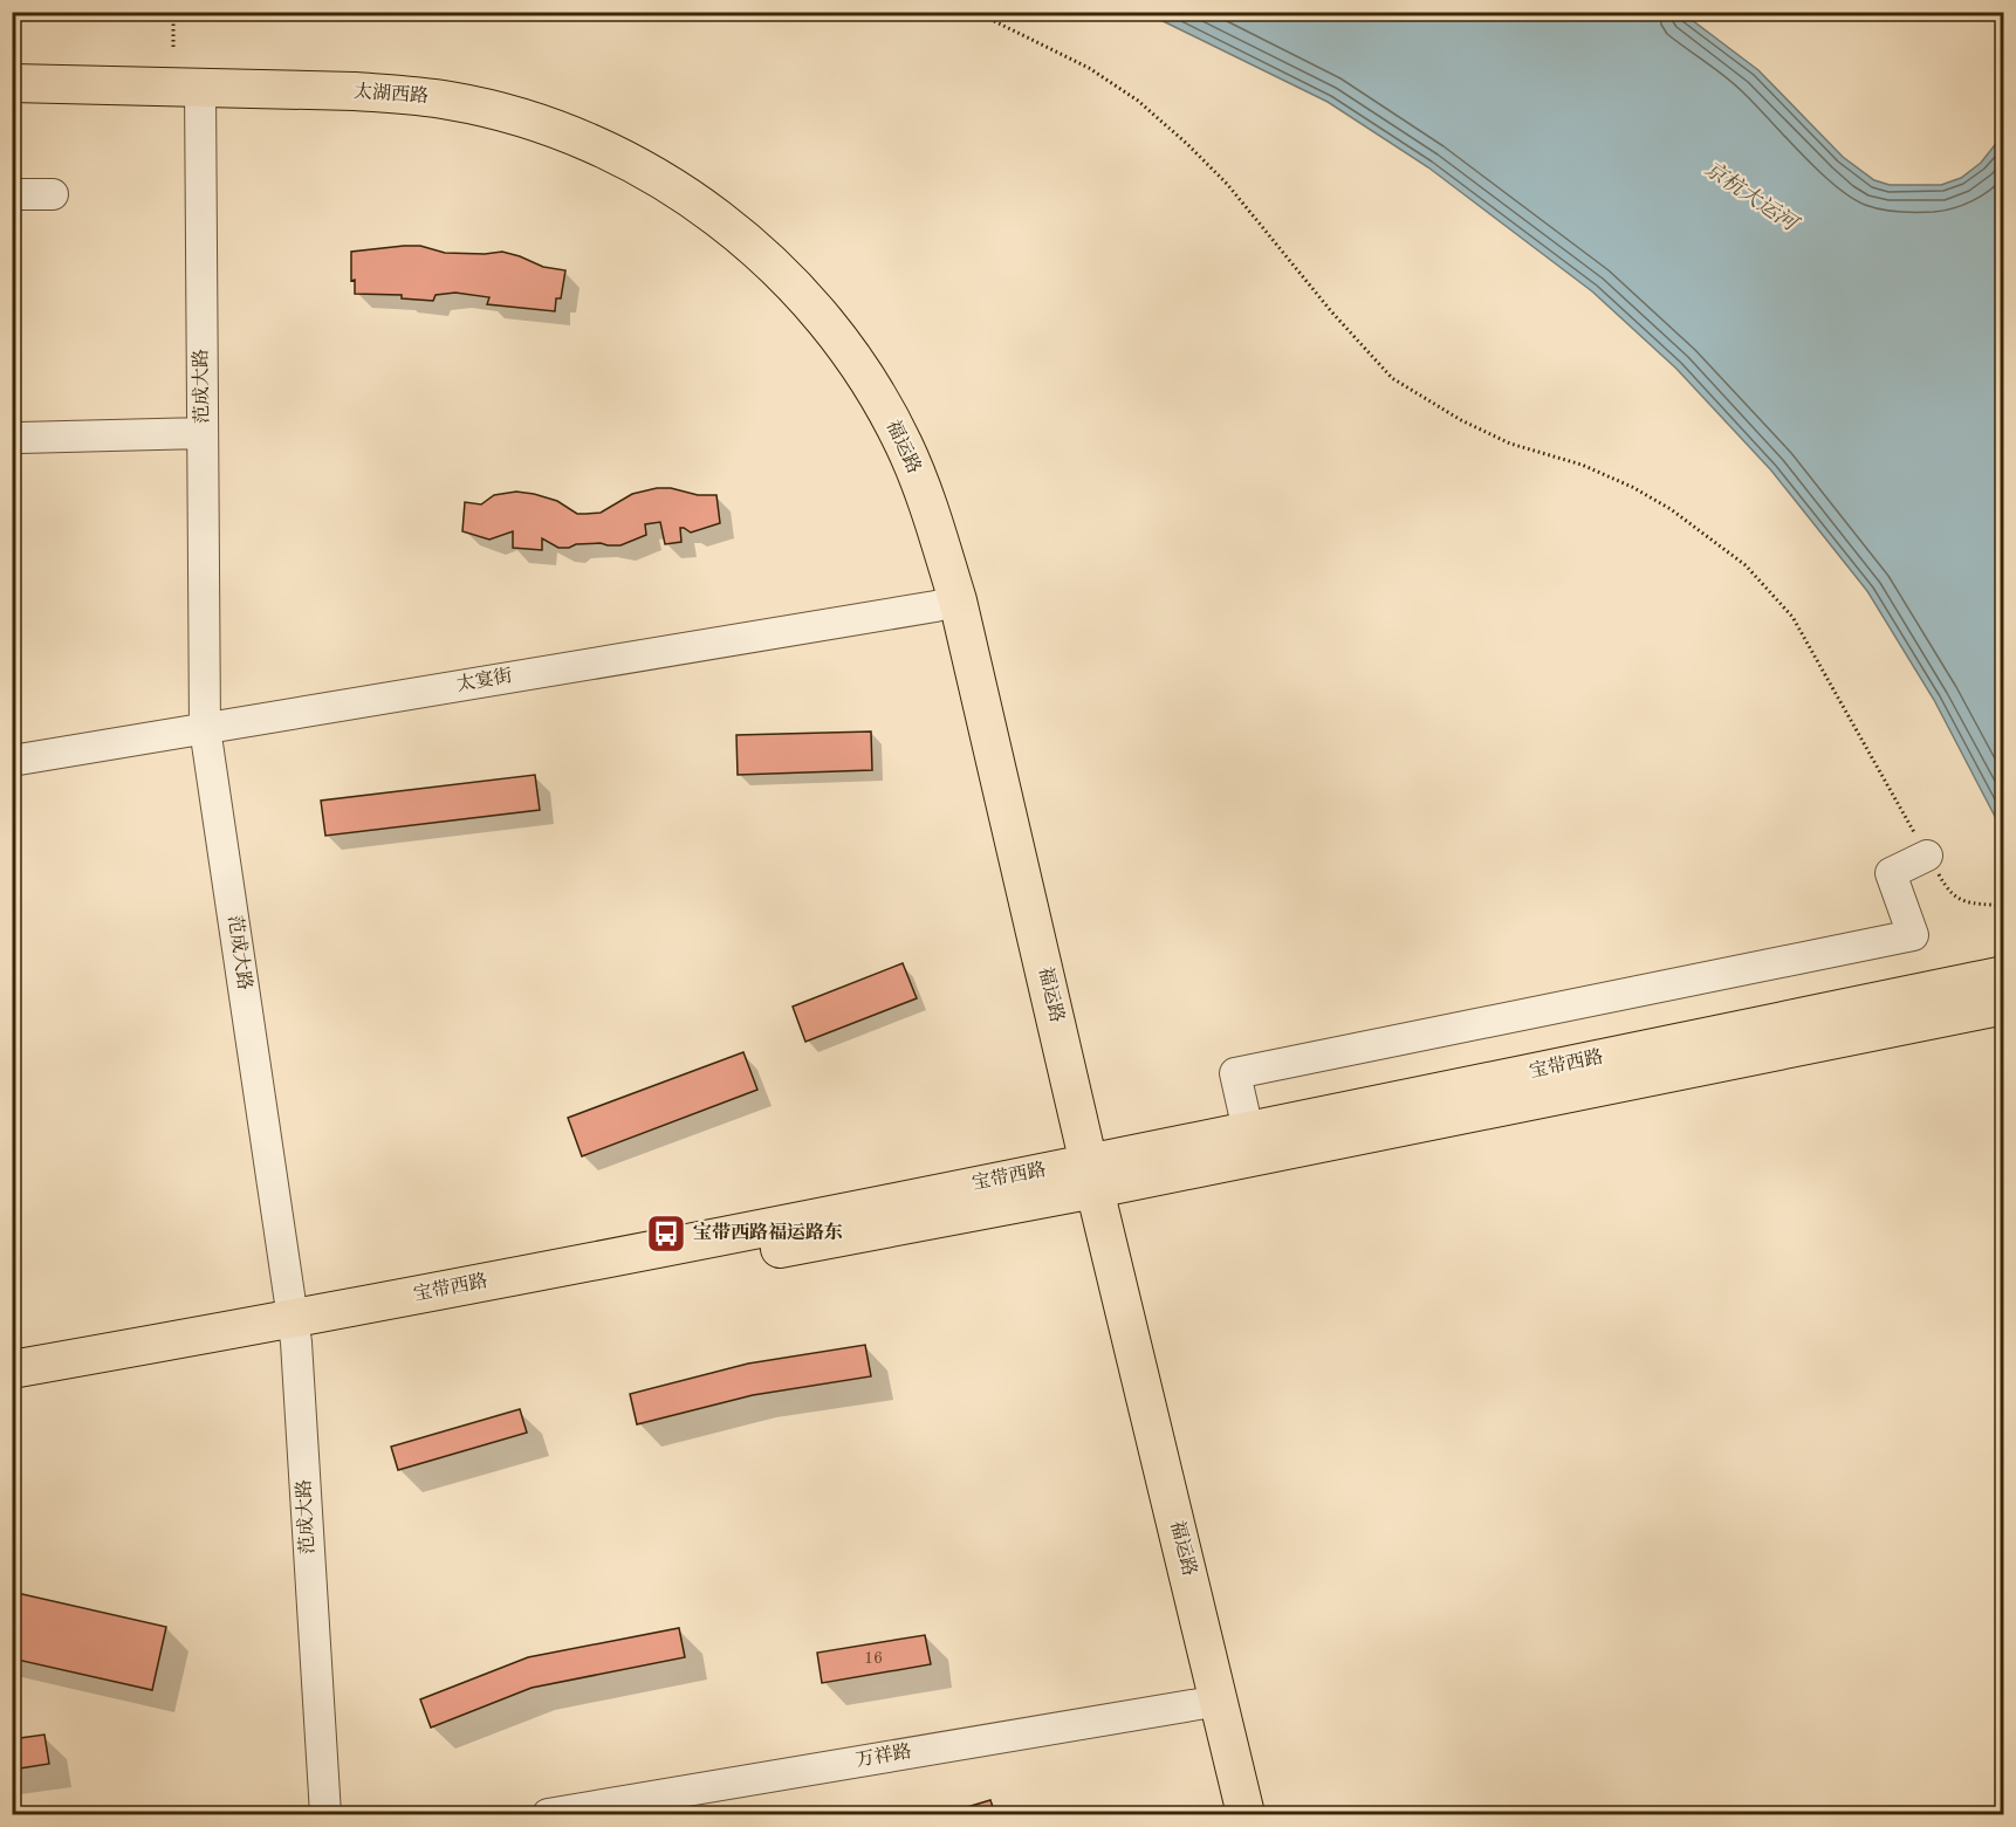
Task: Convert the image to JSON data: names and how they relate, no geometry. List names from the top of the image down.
{
  "streets": {
    "main road": ["太湖西路", "福运路", "宝带西路"],
    "street": ["范成大路", "太宴街", "万祥路"]
  },
  "crossings": [
    ["太湖西路", "范成大路"],
    ["太湖西路", "福运路"],
    ["范成大路", "太宴街"],
    ["范成大路", "宝带西路"],
    ["福运路", "太宴街"],
    ["福运路", "宝带西路"],
    ["福运路", "万祥路"]
  ],
  "water": ["京杭大运河"],
  "places": {
    "bus stop": ["宝带西路福运路东"]
  },
  "house_numbers": ["16"]
}
